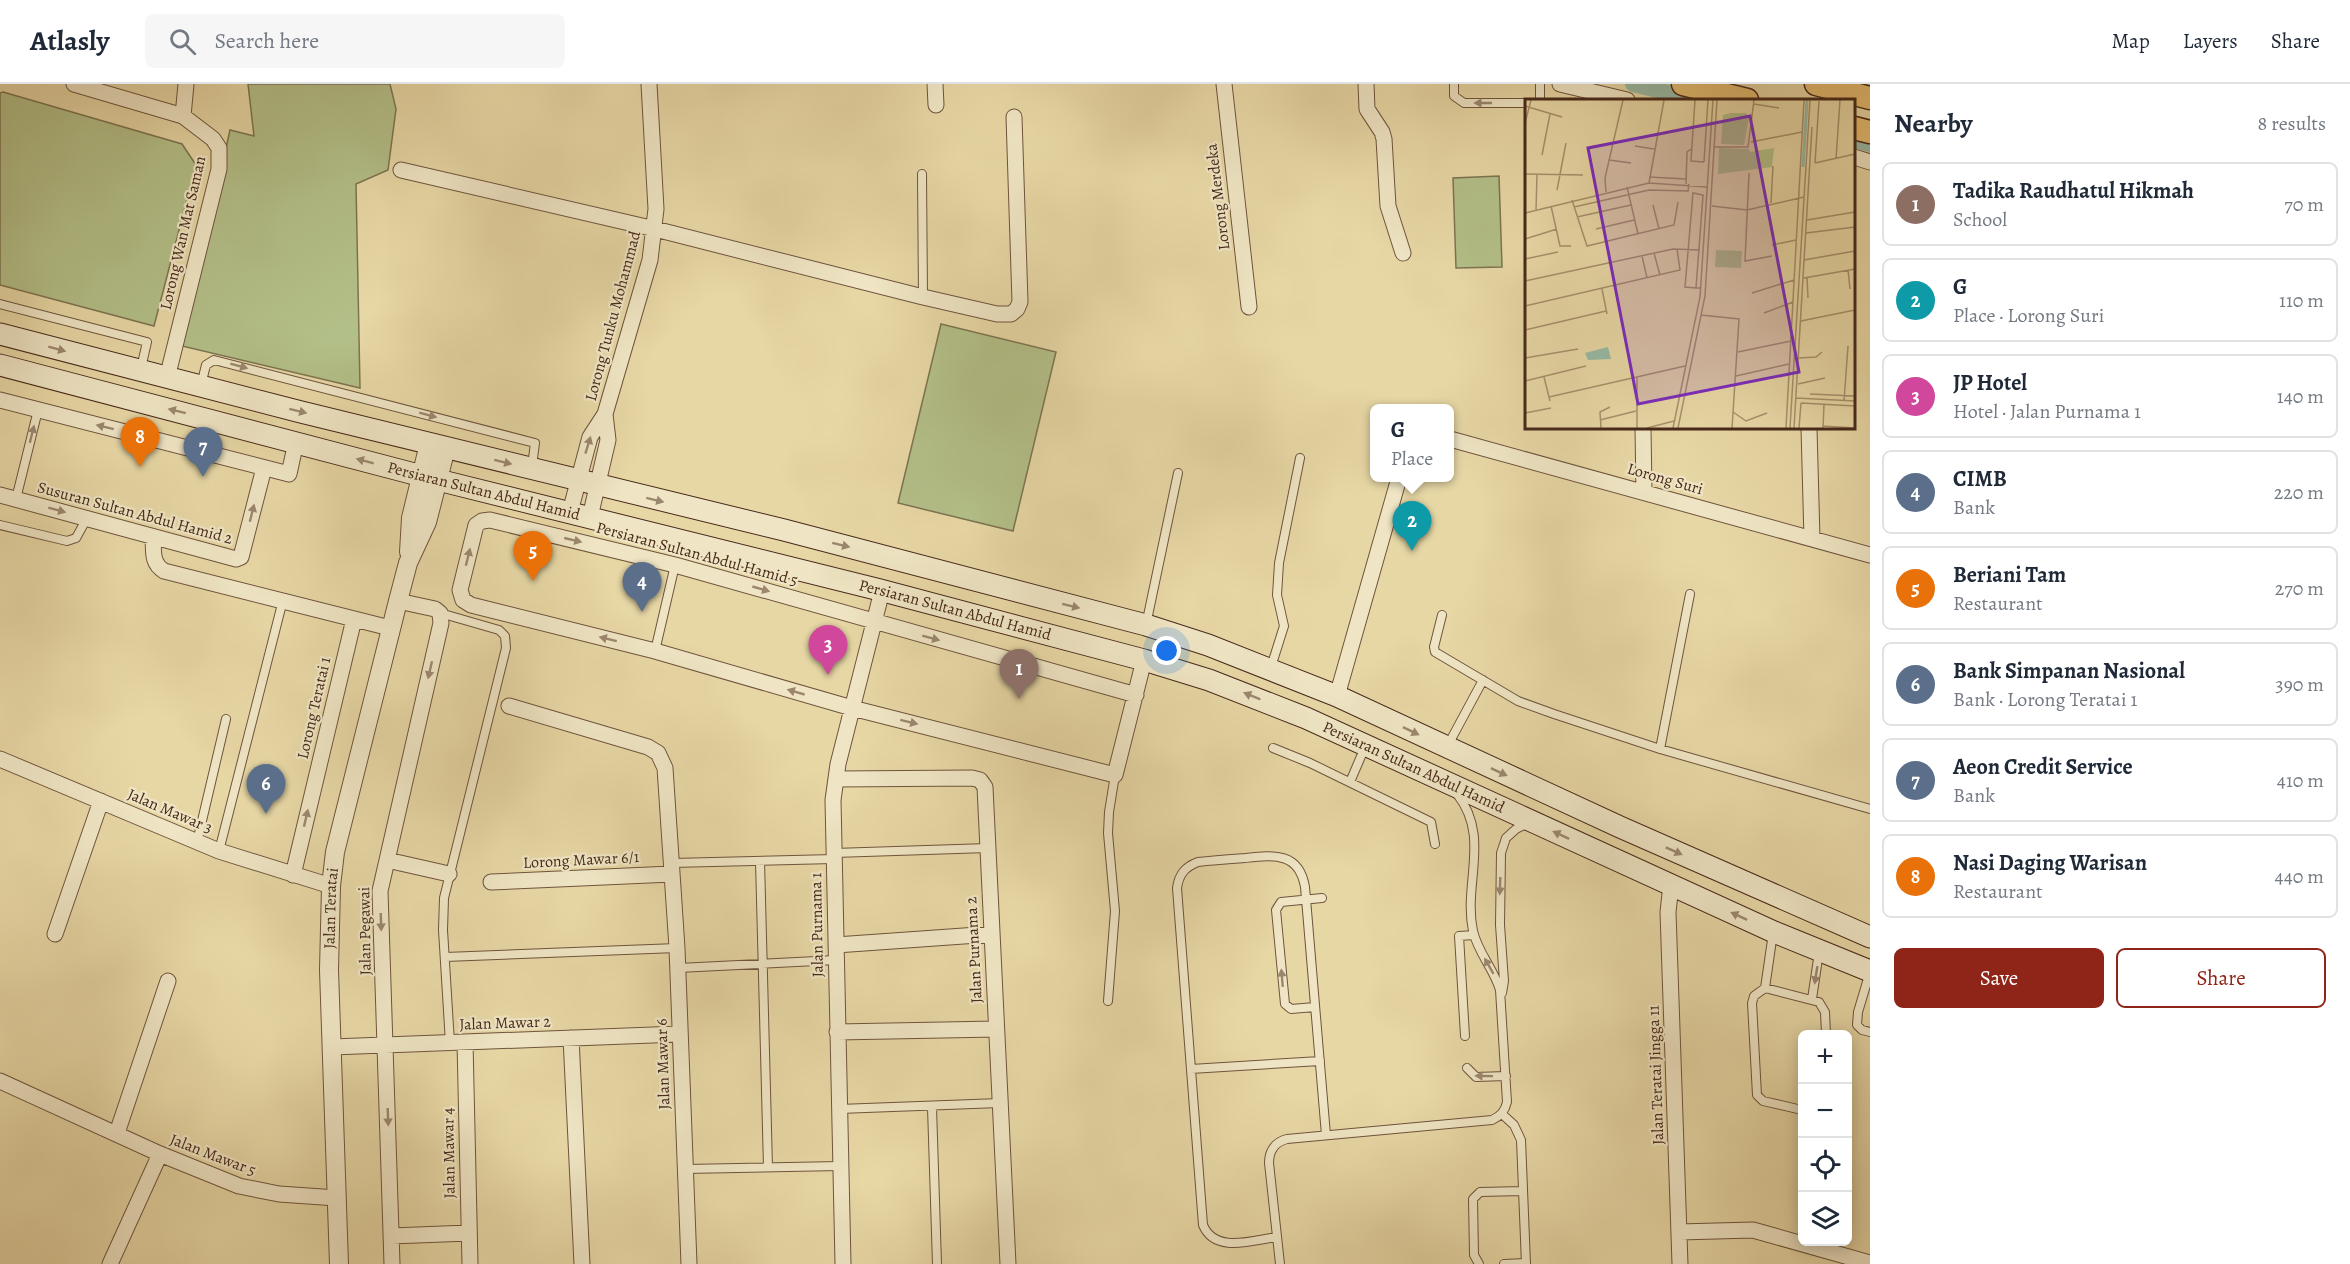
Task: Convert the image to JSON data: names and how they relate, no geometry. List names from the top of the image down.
{
  "streets": {
    "main road": ["Persiaran Sultan Abdul Hamid"],
    "street": [
      "Lorong Merdeka",
      "Lorong Wan Mat Saman",
      "Lorong Tunku Mohammad",
      "Lorong Suri",
      "Susuran Sultan Abdul Hamid 2",
      "Persiaran Sultan Abdul Hamid 5",
      "Lorong Teratai 1",
      "Jalan Mawar 3",
      "Lorong Mawar 6/1",
      "Jalan Teratai",
      "Jalan Purnama 1",
      "Jalan Pegawai",
      "Jalan Purnama 2",
      "Jalan Mawar 2",
      "Jalan Mawar 6",
      "Jalan Teratai Jingga 11",
      "Jalan Mawar 4",
      "Jalan Mawar 5"
    ]
  },
  "crossings": [
    ["Lorong Wan Mat Saman", "Persiaran Sultan Abdul Hamid"],
    ["Lorong Tunku Mohammad", "Persiaran Sultan Abdul Hamid"],
    ["Persiaran Sultan Abdul Hamid", "Jalan Teratai"],
    ["Persiaran Sultan Abdul Hamid", "Jalan Purnama 1"],
    ["Persiaran Sultan Abdul Hamid", "Jalan Teratai Jingga 11"],
    ["Persiaran Sultan Abdul Hamid 5", "Jalan Purnama 1"],
    ["Lorong Teratai 1", "Jalan Mawar 3"],
    ["Jalan Mawar 3", "Jalan Teratai"],
    ["Lorong Mawar 6/1", "Jalan Mawar 6"],
    ["Jalan Teratai", "Jalan Mawar 2"],
    ["Jalan Teratai", "Jalan Mawar 5"],
    ["Jalan Purnama 1", "Jalan Purnama 2"],
    ["Jalan Pegawai", "Jalan Mawar 2"],
    ["Jalan Mawar 2", "Jalan Mawar 6"],
    ["Jalan Mawar 2", "Jalan Mawar 4"]
  ],
  "one_way": ["Lorong Teratai 1", "Jalan Pegawai"],
  "page": {
    "header": "Atlasly",
    "search": "Search here",
    "nav": ["Map", "Layers", "Share"],
    "heading": ["Nearby", "8 results"],
    "list": [
      {
        "mark": "1",
        "name": "Tadika Raudhatul Hikmah",
        "note": "School",
        "value": "70 m"
      },
      {
        "mark": "2",
        "name": "G",
        "note": "Place · Lorong Suri",
        "value": "110 m"
      },
      {
        "mark": "3",
        "name": "JP Hotel",
        "note": "Hotel · Jalan Purnama 1",
        "value": "140 m"
      },
      {
        "mark": "4",
        "name": "CIMB",
        "note": "Bank",
        "value": "220 m"
      },
      {
        "mark": "5",
        "name": "Beriani Tam",
        "note": "Restaurant",
        "value": "270 m"
      },
      {
        "mark": "6",
        "name": "Bank Simpanan Nasional",
        "note": "Bank · Lorong Teratai 1",
        "value": "390 m"
      },
      {
        "mark": "7",
        "name": "Aeon Credit Service",
        "note": "Bank",
        "value": "410 m"
      },
      {
        "mark": "8",
        "name": "Nasi Daging Warisan",
        "note": "Restaurant",
        "value": "440 m"
      }
    ],
    "popup": ["G", "Place"],
    "pins": [
      "8",
      "7",
      "2",
      "5",
      "4",
      "3",
      "1",
      "6"
    ],
    "buttons": ["Save", "Share"],
    "map_buttons": ["+", "−"]
  }
}
